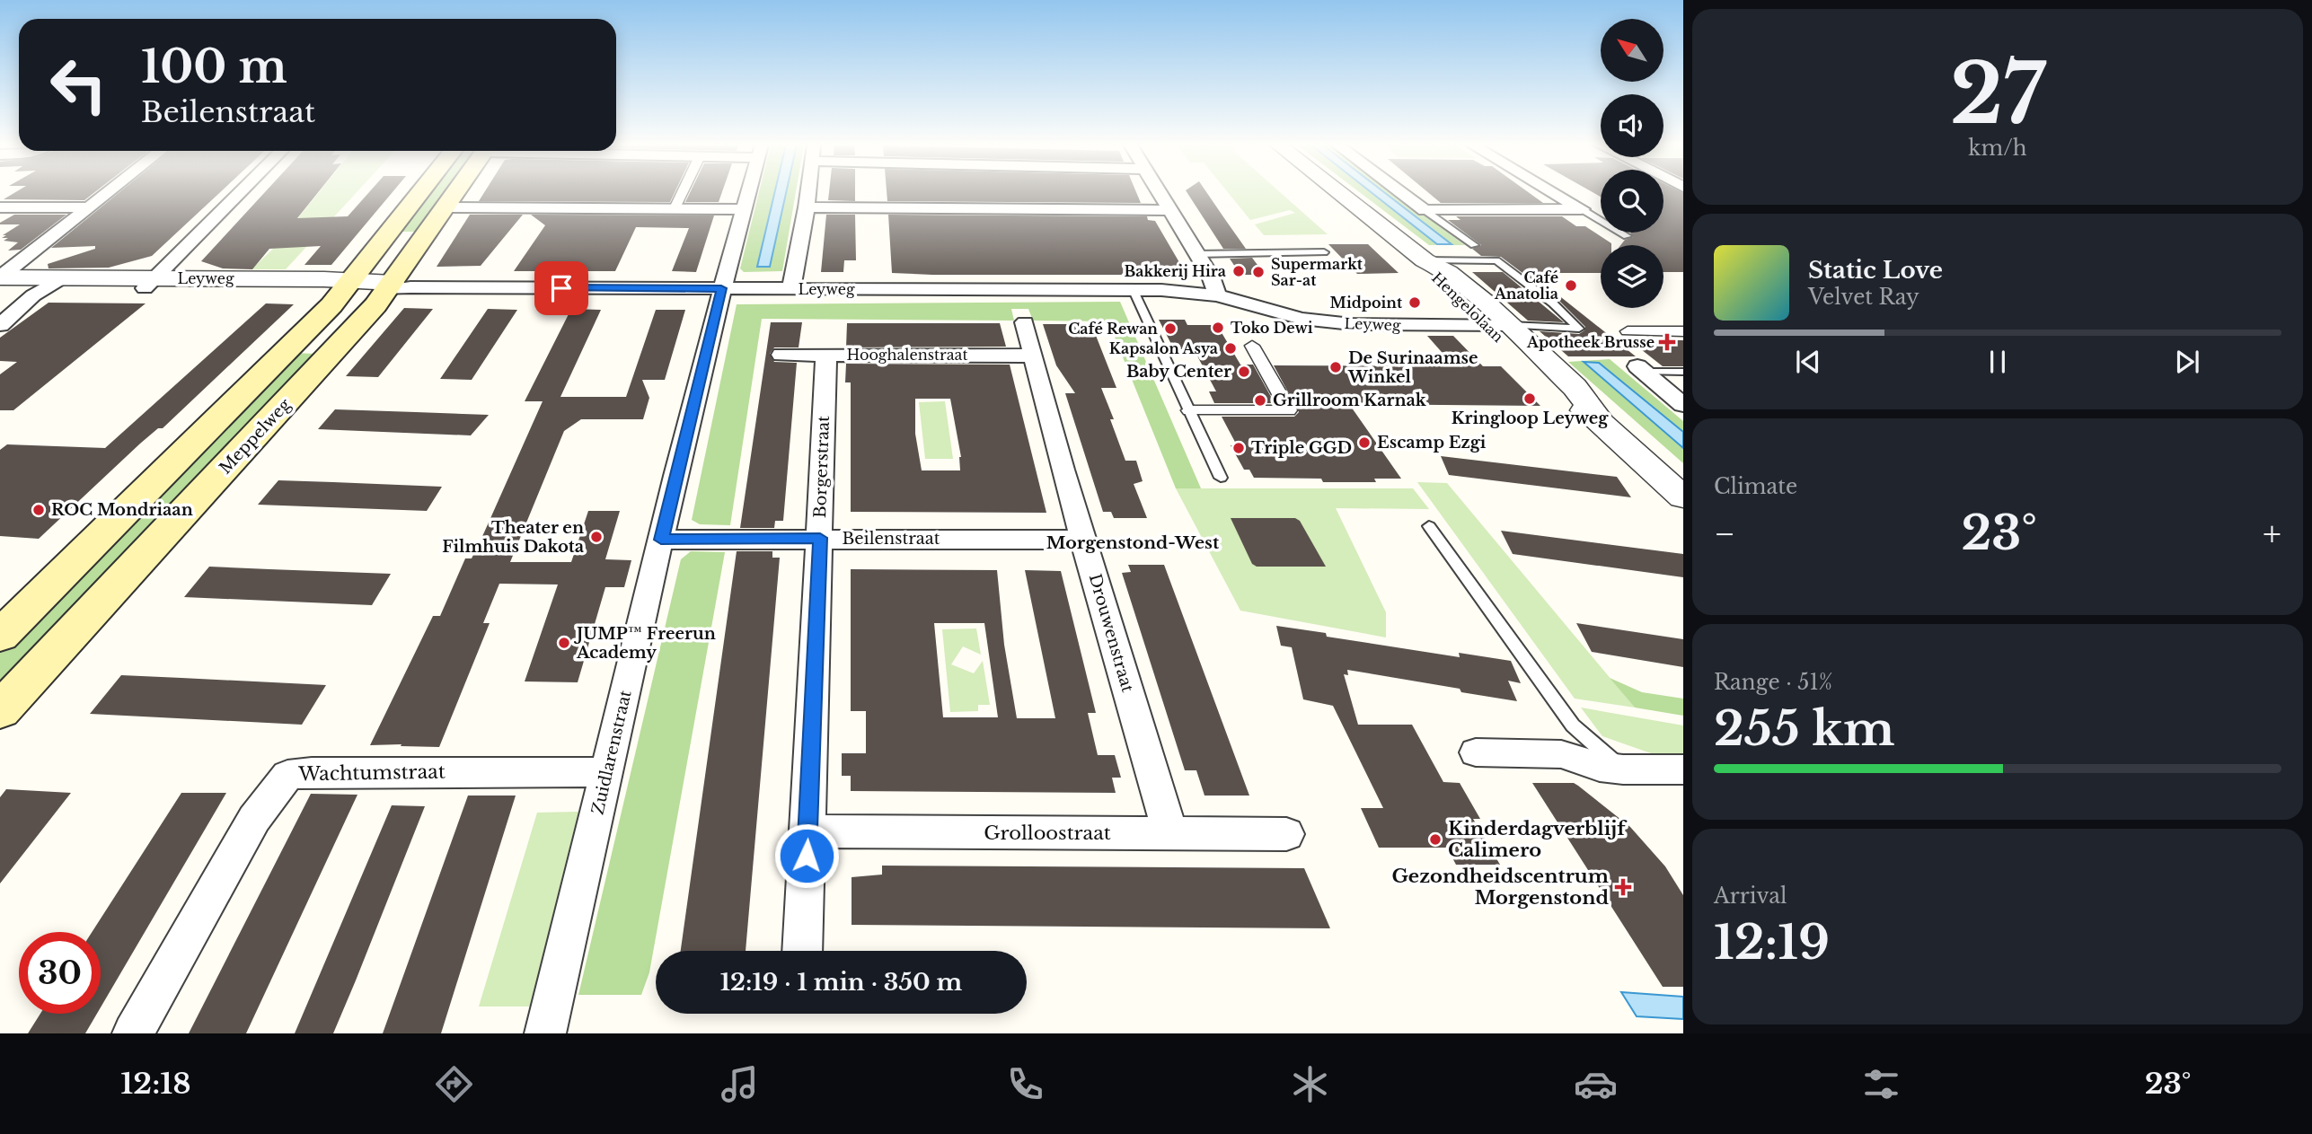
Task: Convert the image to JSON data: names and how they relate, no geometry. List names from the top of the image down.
{
  "streets": {
    "main road": ["Meppelweg"],
    "street": [
      "Leyweg",
      "Hengelolaan",
      "Hooghalenstraat",
      "Borgerstraat",
      "Beilenstraat",
      "Drouwenstraat",
      "Zuidlarenstraat",
      "Wachtumstraat",
      "Grolloostraat"
    ]
  },
  "crossings": [
    ["Leyweg", "Hengelolaan"],
    ["Leyweg", "Meppelweg"],
    ["Leyweg", "Zuidlarenstraat"],
    ["Hooghalenstraat", "Borgerstraat"],
    ["Hooghalenstraat", "Drouwenstraat"],
    ["Borgerstraat", "Beilenstraat"],
    ["Borgerstraat", "Grolloostraat"],
    ["Beilenstraat", "Drouwenstraat"],
    ["Beilenstraat", "Zuidlarenstraat"],
    ["Drouwenstraat", "Grolloostraat"],
    ["Zuidlarenstraat", "Wachtumstraat"]
  ],
  "districts": ["Morgenstond-West"],
  "places": {
    "other": [
      "Bakkerij Hira",
      "Supermarkt Sar-at",
      "Café Anatolia",
      "Midpoint",
      "Toko Dewi",
      "Café Rewan",
      "Kapsalon Asya",
      "De Surinaamse Winkel",
      "Baby Center",
      "Kringloop Leyweg",
      "Grillroom Karnak",
      "Escamp Ezgi",
      "Triple GGD",
      "ROC Mondriaan",
      "Theater en Filmhuis Dakota",
      "JUMP™ Freerun Academy",
      "Kinderdagverblijf Calimero"
    ],
    "health": ["Apotheek Brusse", "Gezondheidscentrum Morgenstond"]
  },
  "north": "top left",
  "page": {
    "tile": [
      ["27", "km/h"],
      "Climate",
      ["Range · 51%", "255 km"],
      ["Arrival", "12:19"]
    ],
    "turn": ["100 m", "Beilenstraat"],
    "song": ["Static Love", "Velvet Ray"],
    "heat": ["−", "23°", "+"],
    "limit": "30",
    "trip": "12:19 · 1 min · 350 m",
    "tabs": ["12:18", "23°"]
  }
}
